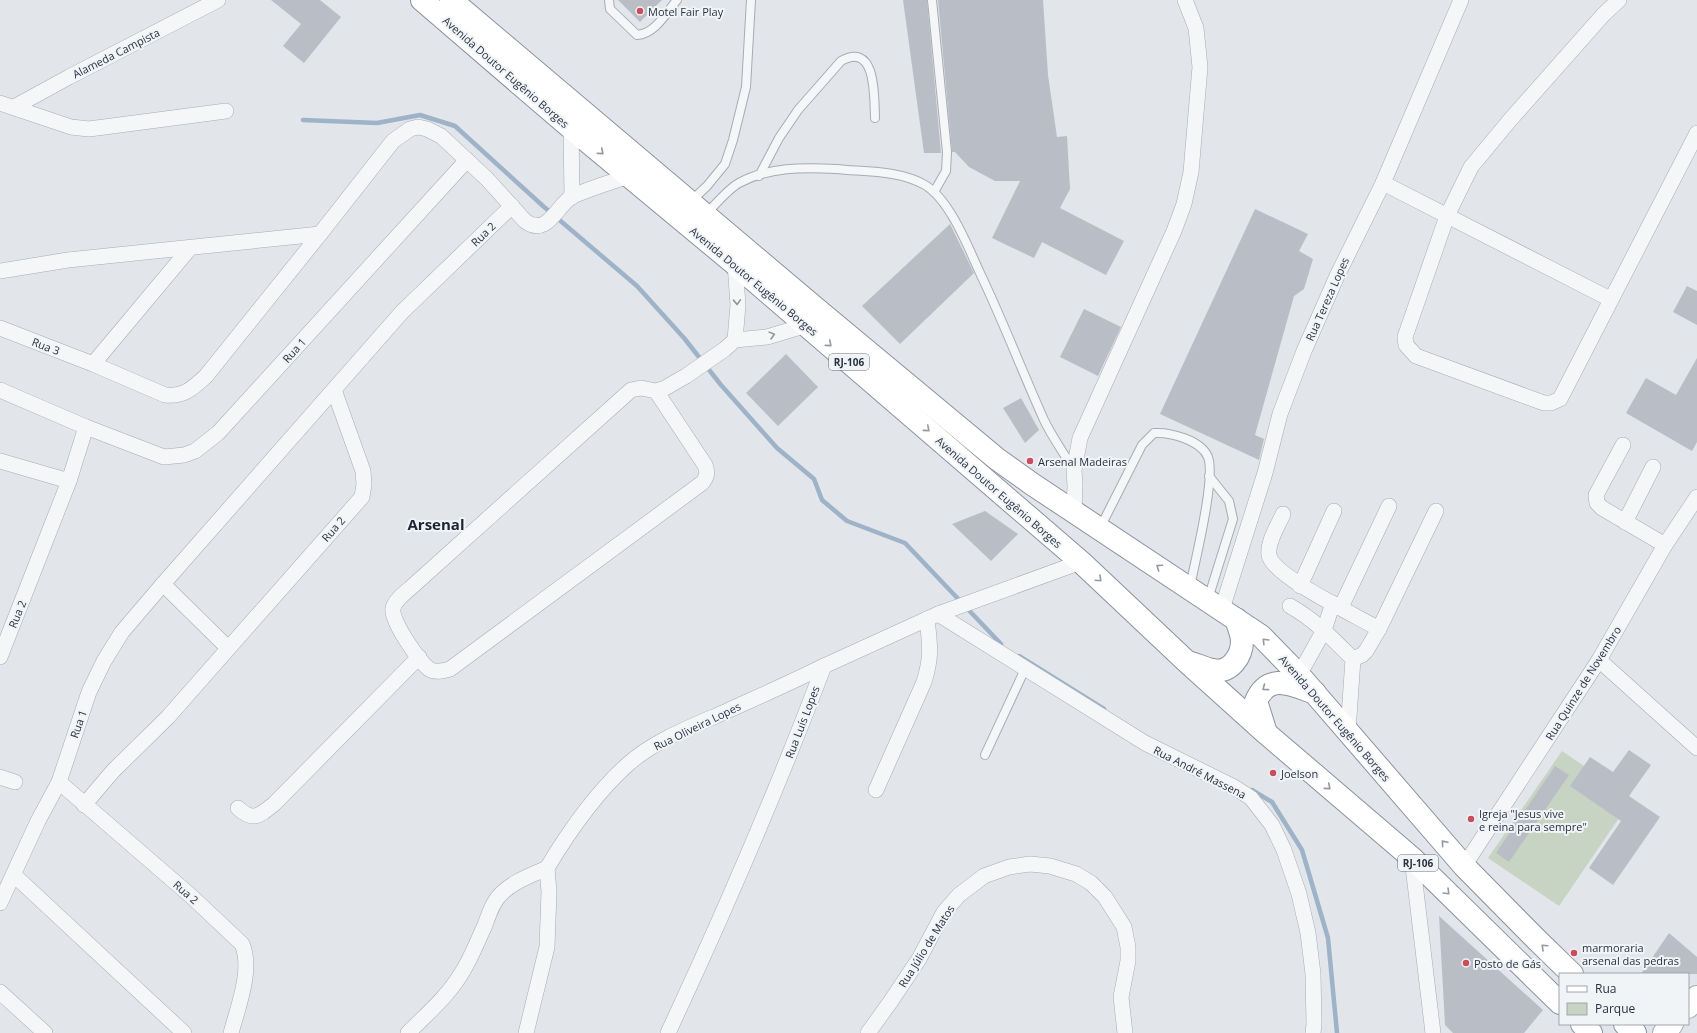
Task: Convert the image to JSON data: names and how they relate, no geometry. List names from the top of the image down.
{
  "streets": {
    "main road": ["Avenida Doutor Eugênio Borges", "RJ-106"],
    "street": [
      "Alameda Campista",
      "Rua 2",
      "Rua Tereza Lopes",
      "Rua 3",
      "Rua 1",
      "Rua Quinze de Novembro",
      "Rua Luís Lopes",
      "Rua Oliveira Lopes",
      "Rua André Massena",
      "Rua Júlio de Matos"
    ]
  },
  "crossings": [
    ["Avenida Doutor Eugênio Borges", "Rua Tereza Lopes"],
    ["Avenida Doutor Eugênio Borges", "Rua Quinze de Novembro"],
    ["Rua 2", "Rua 1"],
    ["Rua Luís Lopes", "Rua Oliveira Lopes"]
  ],
  "districts": ["Arsenal"],
  "places": [
    "Motel Fair Play",
    "Arsenal Madeiras",
    "Joelson",
    "Igreja \"Jesus vive e reina para sempre\"",
    "marmoraria arsenal das pedras",
    "Posto de Gás"
  ],
  "legend": ["Rua", "Parque"]
}
